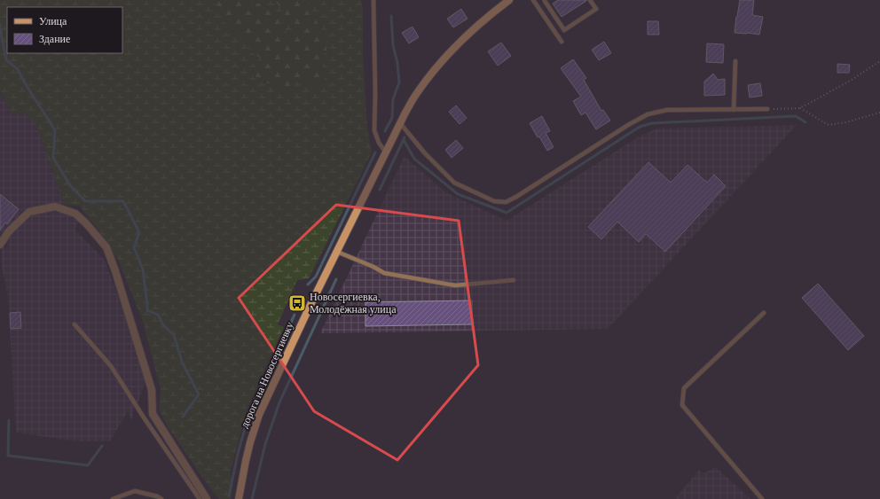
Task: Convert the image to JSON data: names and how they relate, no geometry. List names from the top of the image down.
{
  "streets": {
    "street": ["дорога на Новосергиевку"]
  },
  "places": {
    "bus stop": ["Новосергиевка, Молодёжная улица"]
  },
  "legend": ["Улица", "Здание"]
}
